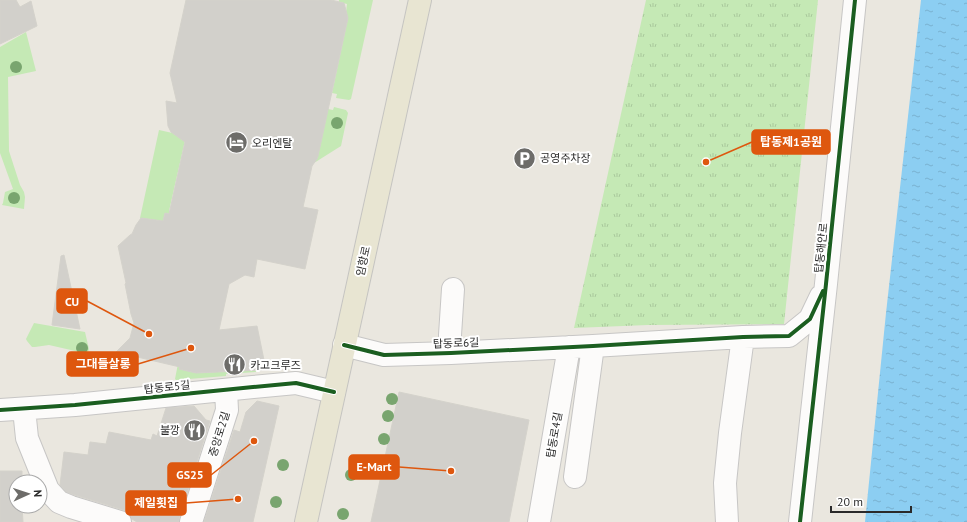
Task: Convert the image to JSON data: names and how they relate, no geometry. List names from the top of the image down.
{
  "streets": {
    "main road": ["임항로"],
    "street": [
      "탑동해안로",
      "탑동로6길",
      "탑동로5길",
      "중앙로2길",
      "탑동로4길"
    ]
  },
  "crossings": [
    ["탑동해안로", "탑동로6길"],
    ["임항로", "탑동로6길"],
    ["임항로", "탑동로5길"],
    ["탑동로6길", "탑동로4길"],
    ["탑동로5길", "중앙로2길"]
  ],
  "places": {
    "hotel": ["오리엔탈"],
    "parking": ["공영주차장"],
    "other": [
      "탑동제1공원",
      "CU",
      "그대들살롱",
      "GS25",
      "E-Mart",
      "제일횟집"
    ],
    "restaurant": ["카고크루즈", "불깡"]
  },
  "scale_bar": "20 m",
  "north": "right"
}
